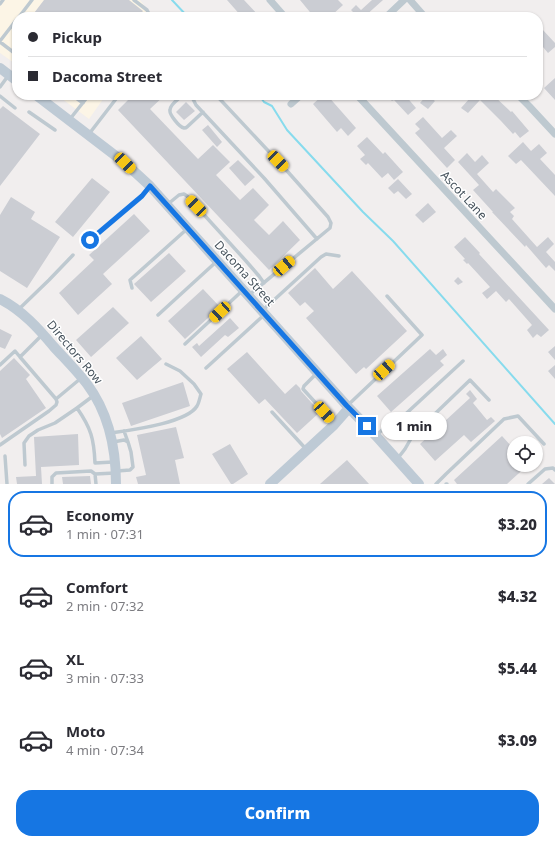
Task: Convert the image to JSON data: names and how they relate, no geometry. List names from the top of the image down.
{
  "streets": {
    "main road": ["Dacoma Street", "Directors Row"],
    "street": ["Ascot Lane"]
  },
  "page": {
    "banner": ["Pickup", "Dacoma Street"],
    "bubble": "1 min",
    "list": [
      {
        "name": "Economy",
        "note": "1 min · 07:31",
        "value": "$3.20"
      },
      {
        "name": "Comfort",
        "note": "2 min · 07:32",
        "value": "$4.32"
      },
      {
        "name": "XL",
        "note": "3 min · 07:33",
        "value": "$5.44"
      },
      {
        "name": "Moto",
        "note": "4 min · 07:34",
        "value": "$3.09"
      }
    ],
    "buttons": "Confirm"
  }
}
